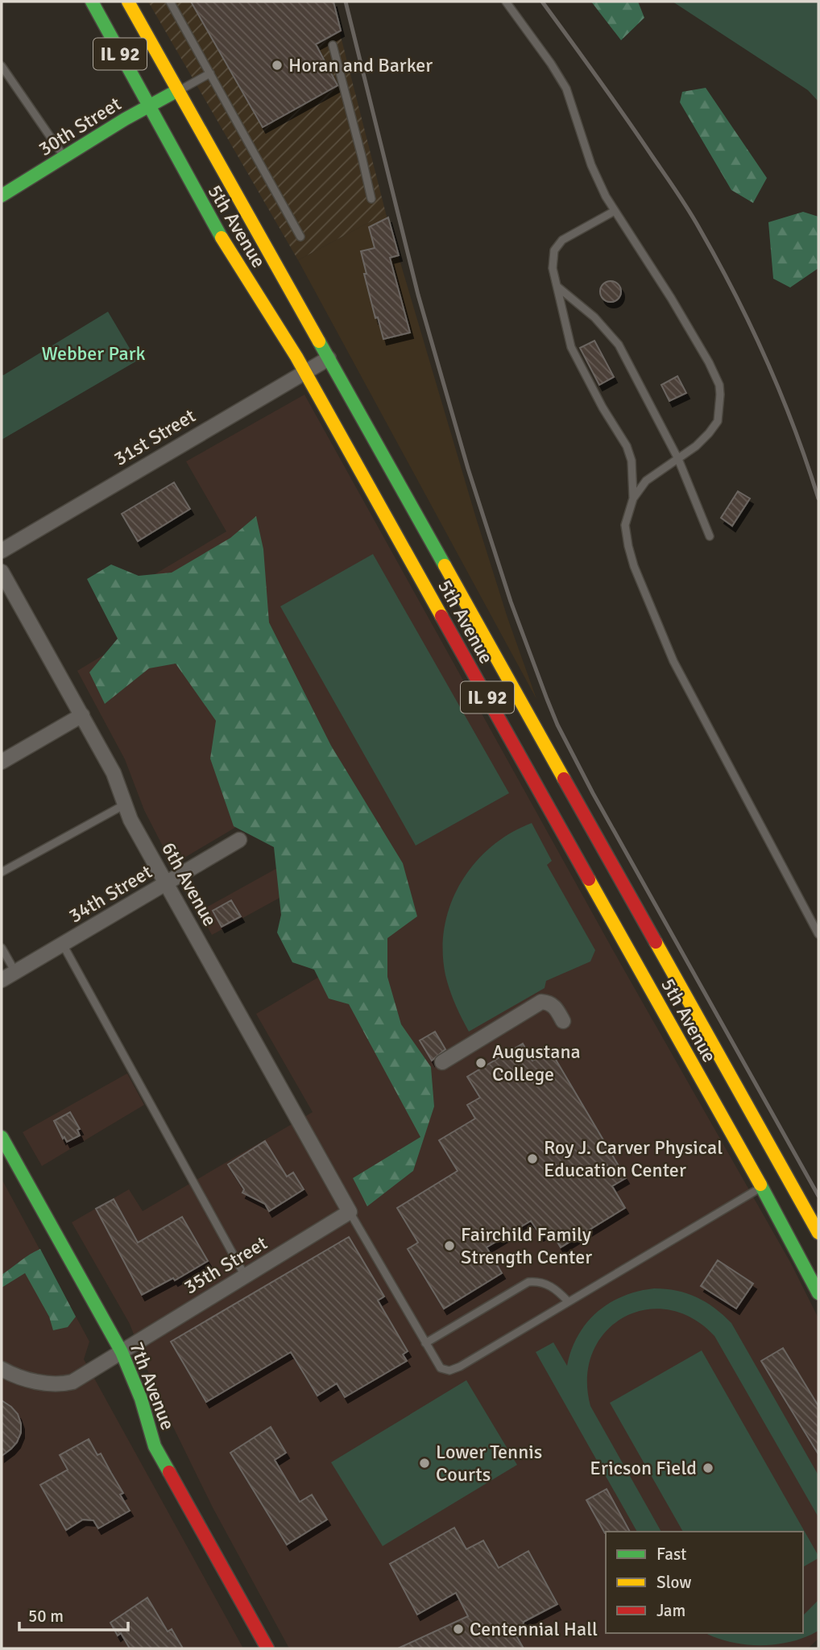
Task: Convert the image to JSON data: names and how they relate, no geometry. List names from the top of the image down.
{
  "streets": {
    "main road": [
      "IL 92",
      "30th Street",
      "5th Avenue",
      "7th Avenue"
    ],
    "street": [
      "31st Street",
      "6th Avenue",
      "34th Street",
      "35th Street"
    ]
  },
  "crossings": [
    ["30th Street", "5th Avenue"],
    ["5th Avenue", "31st Street"],
    ["6th Avenue", "34th Street"],
    ["6th Avenue", "35th Street"],
    ["35th Street", "7th Avenue"]
  ],
  "parks": ["Webber Park"],
  "places": [
    "Horan and Barker",
    "Augustana College",
    "Roy J. Carver Physical Education Center",
    "Fairchild Family Strength Center",
    "Lower Tennis Courts",
    "Ericson Field",
    "Centennial Hall"
  ],
  "legend": ["Fast", "Slow", "Jam"],
  "scale_bar": "50 m"
}
